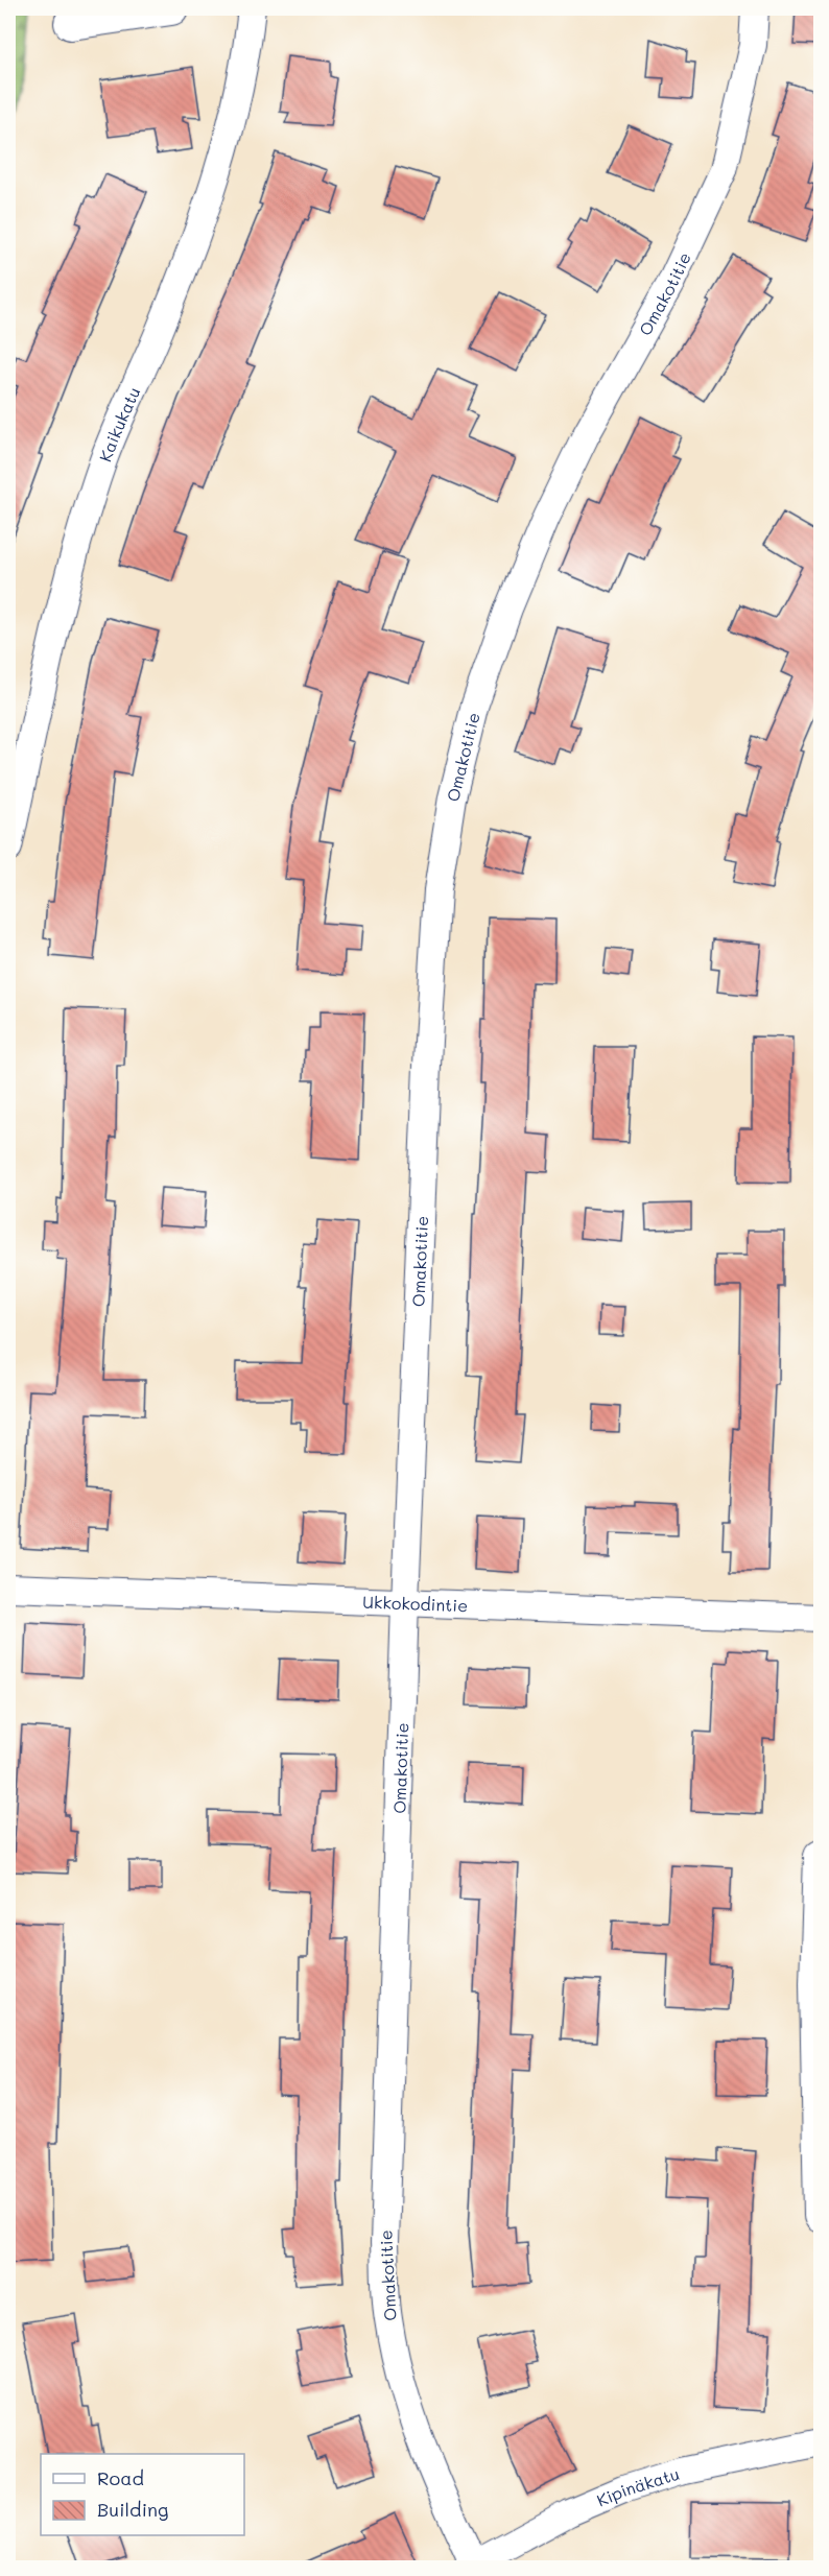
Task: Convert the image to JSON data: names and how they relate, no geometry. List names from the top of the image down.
{
  "streets": {
    "street": [
      "Omakotitie",
      "Kaikukatu",
      "Ukkokodintie",
      "Kipinäkatu"
    ]
  },
  "crossings": [
    ["Omakotitie", "Ukkokodintie"],
    ["Omakotitie", "Kipinäkatu"]
  ],
  "legend": ["Road", "Building"]
}
